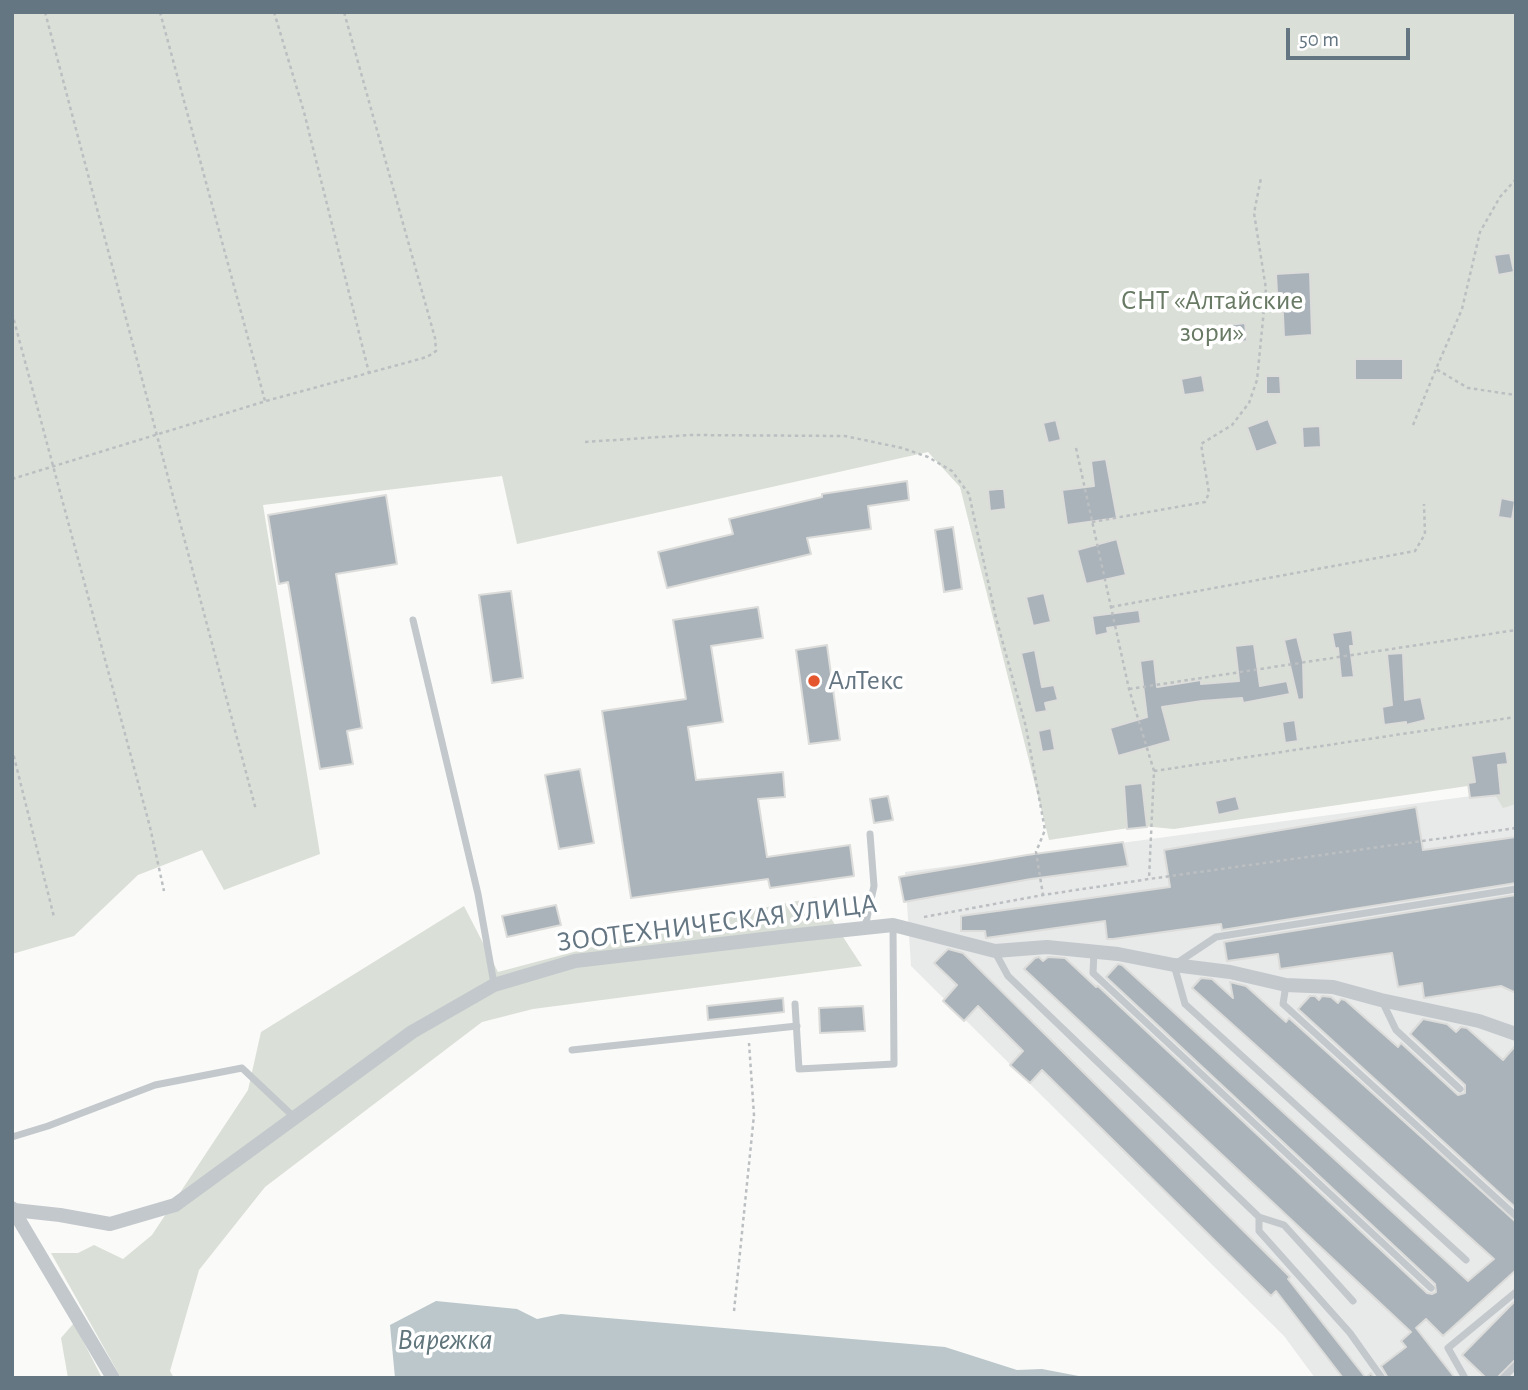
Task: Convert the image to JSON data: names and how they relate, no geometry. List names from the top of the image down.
{
  "streets": {
    "street": ["ЗООТЕХНИЧЕСКАЯ УЛИЦА"]
  },
  "water": ["Варежка"],
  "parks": ["СНТ «Алтайские зори»"],
  "places": ["АлТекс"],
  "scale_bar": "50 m"
}
